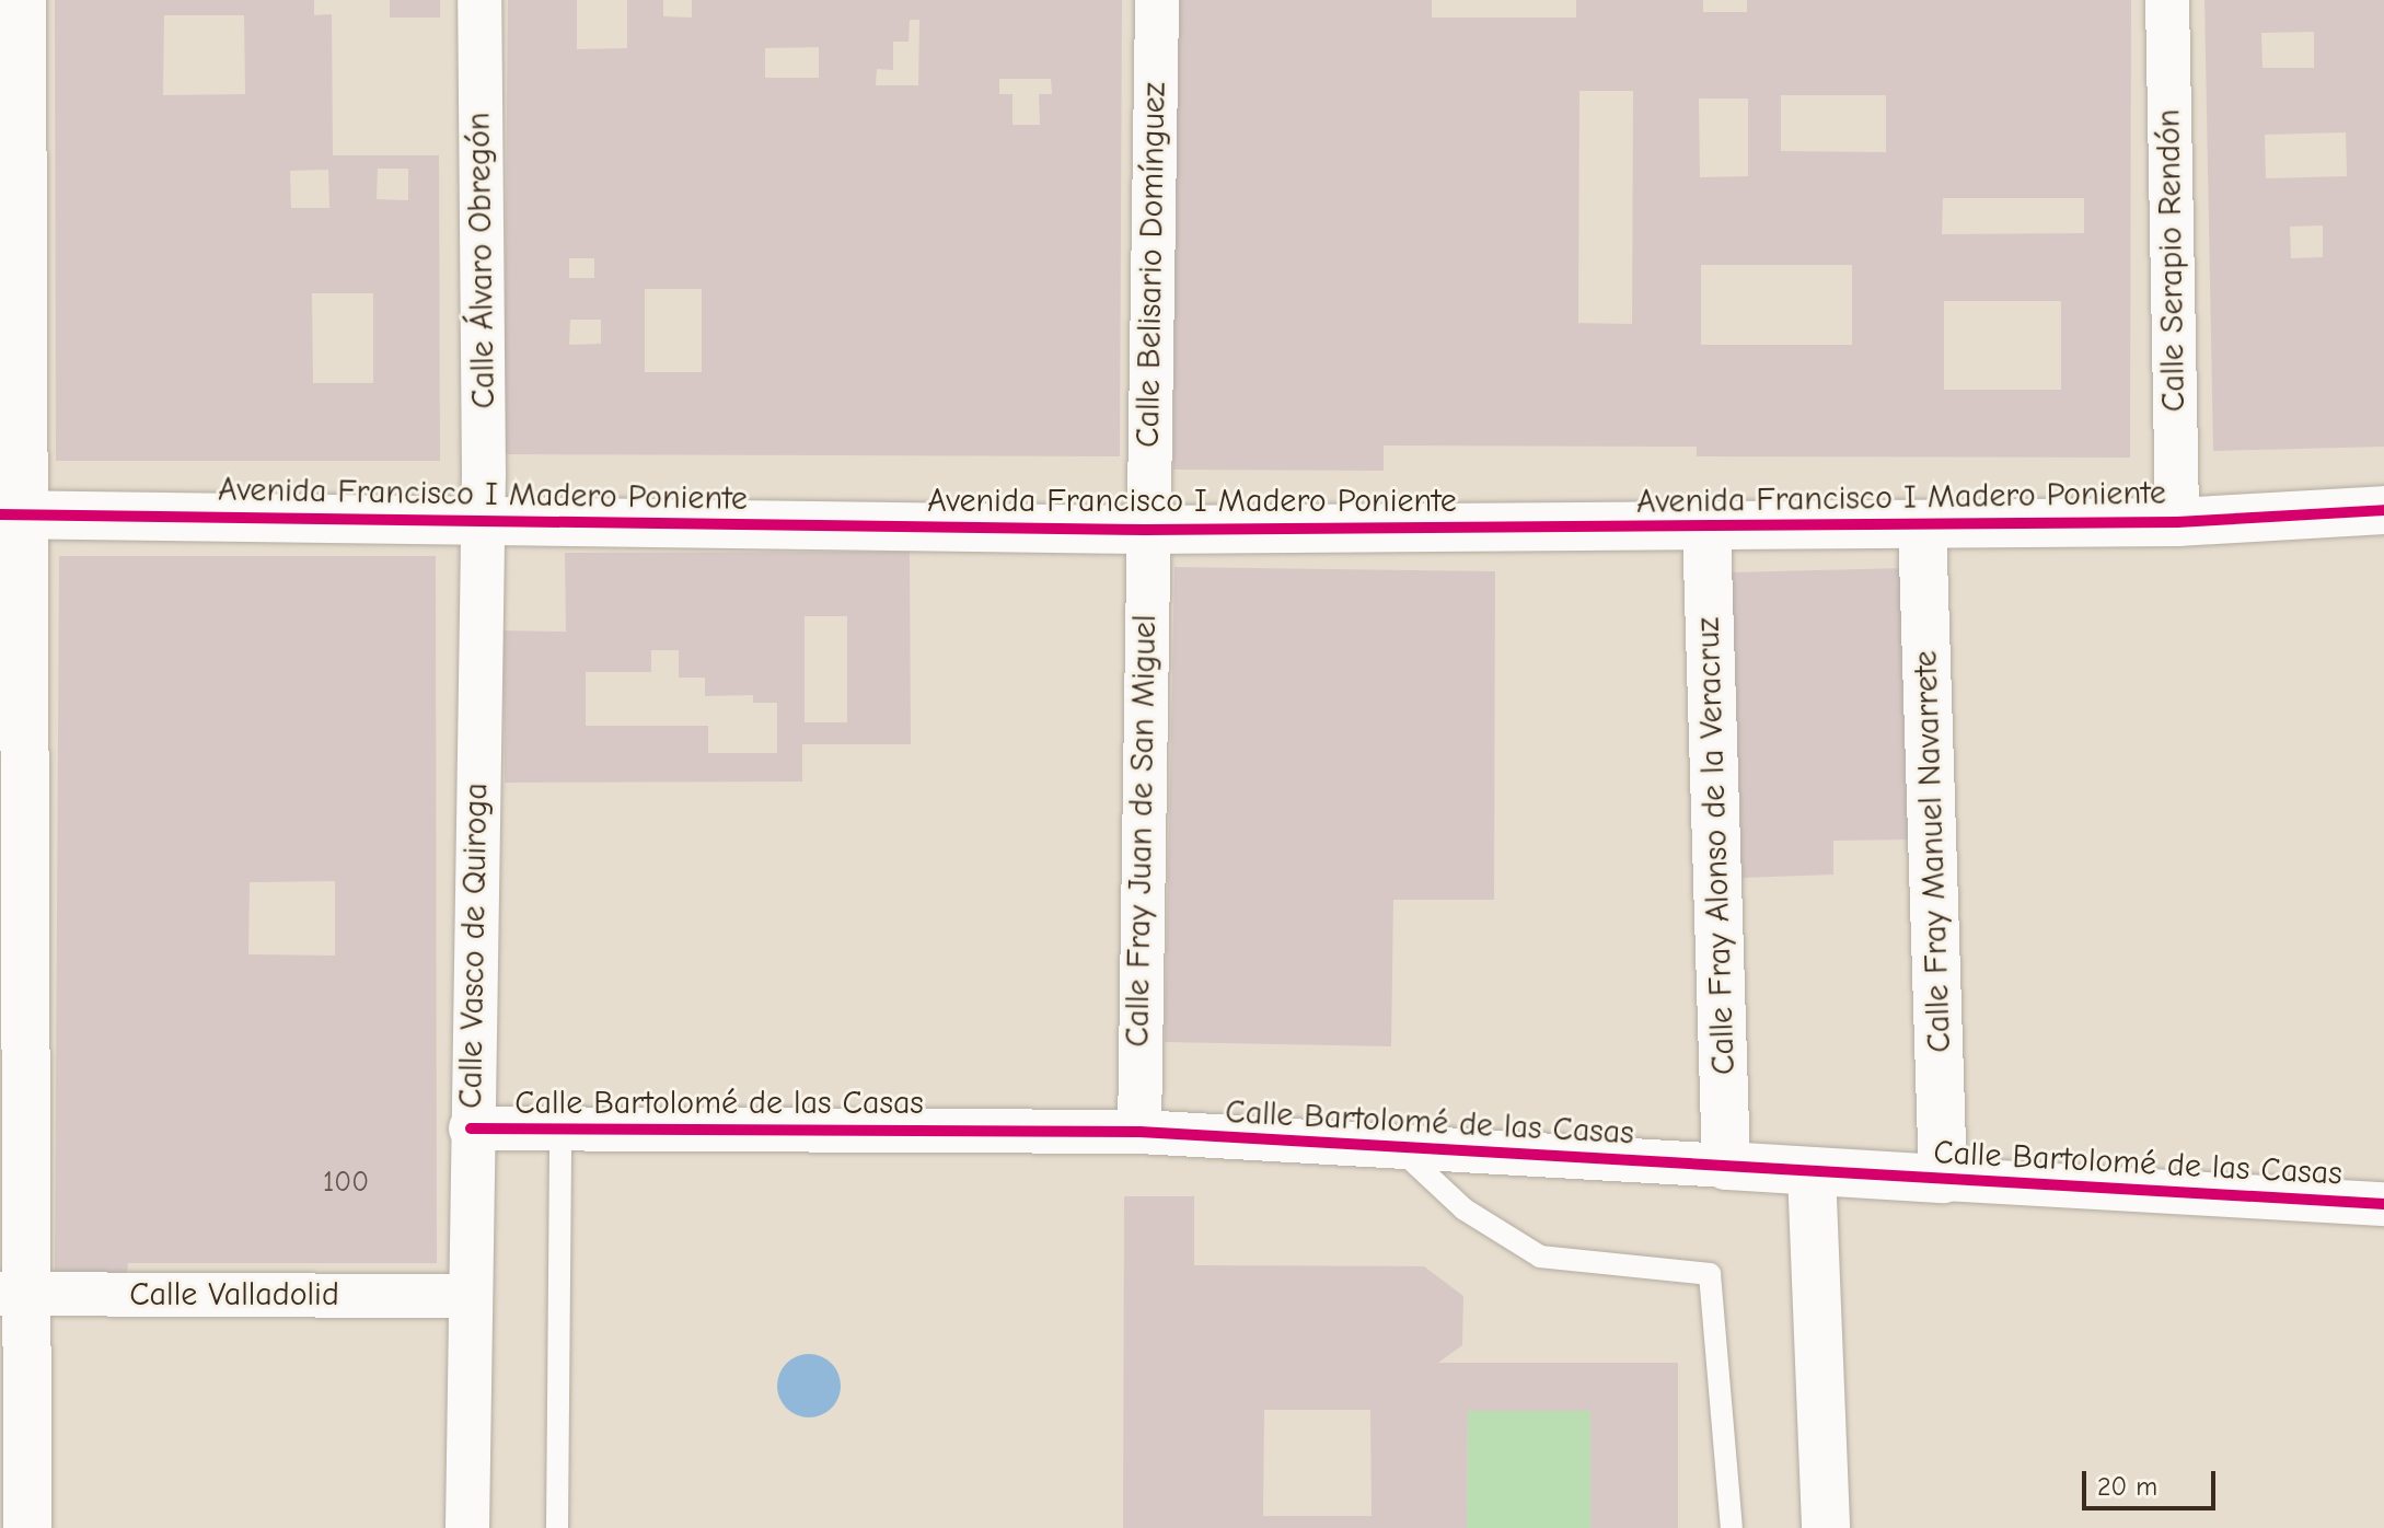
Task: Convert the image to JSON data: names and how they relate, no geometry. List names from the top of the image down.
{
  "streets": {
    "street": [
      "Calle Álvaro Obregón",
      "Calle Serapio Rendón",
      "Calle Belisario Domínguez",
      "Avenida Francisco I Madero Poniente",
      "Calle Fray Juan de San Miguel",
      "Calle Fray Alonso de la Veracruz",
      "Calle Fray Manuel Navarrete",
      "Calle Vasco de Quiroga",
      "Calle Bartolomé de las Casas",
      "Calle Valladolid"
    ]
  },
  "crossings": [
    ["Calle Álvaro Obregón", "Avenida Francisco I Madero Poniente"],
    ["Calle Álvaro Obregón", "Calle Vasco de Quiroga"],
    ["Calle Serapio Rendón", "Avenida Francisco I Madero Poniente"],
    ["Calle Belisario Domínguez", "Avenida Francisco I Madero Poniente"],
    ["Calle Belisario Domínguez", "Calle Fray Juan de San Miguel"],
    ["Avenida Francisco I Madero Poniente", "Calle Fray Juan de San Miguel"],
    ["Avenida Francisco I Madero Poniente", "Calle Fray Alonso de la Veracruz"],
    ["Avenida Francisco I Madero Poniente", "Calle Fray Manuel Navarrete"],
    ["Avenida Francisco I Madero Poniente", "Calle Vasco de Quiroga"],
    ["Calle Fray Juan de San Miguel", "Calle Bartolomé de las Casas"],
    ["Calle Fray Alonso de la Veracruz", "Calle Bartolomé de las Casas"],
    ["Calle Fray Manuel Navarrete", "Calle Bartolomé de las Casas"],
    ["Calle Vasco de Quiroga", "Calle Bartolomé de las Casas"],
    ["Calle Vasco de Quiroga", "Calle Valladolid"]
  ],
  "house_numbers": ["100"],
  "scale_bar": "20 m"
}
